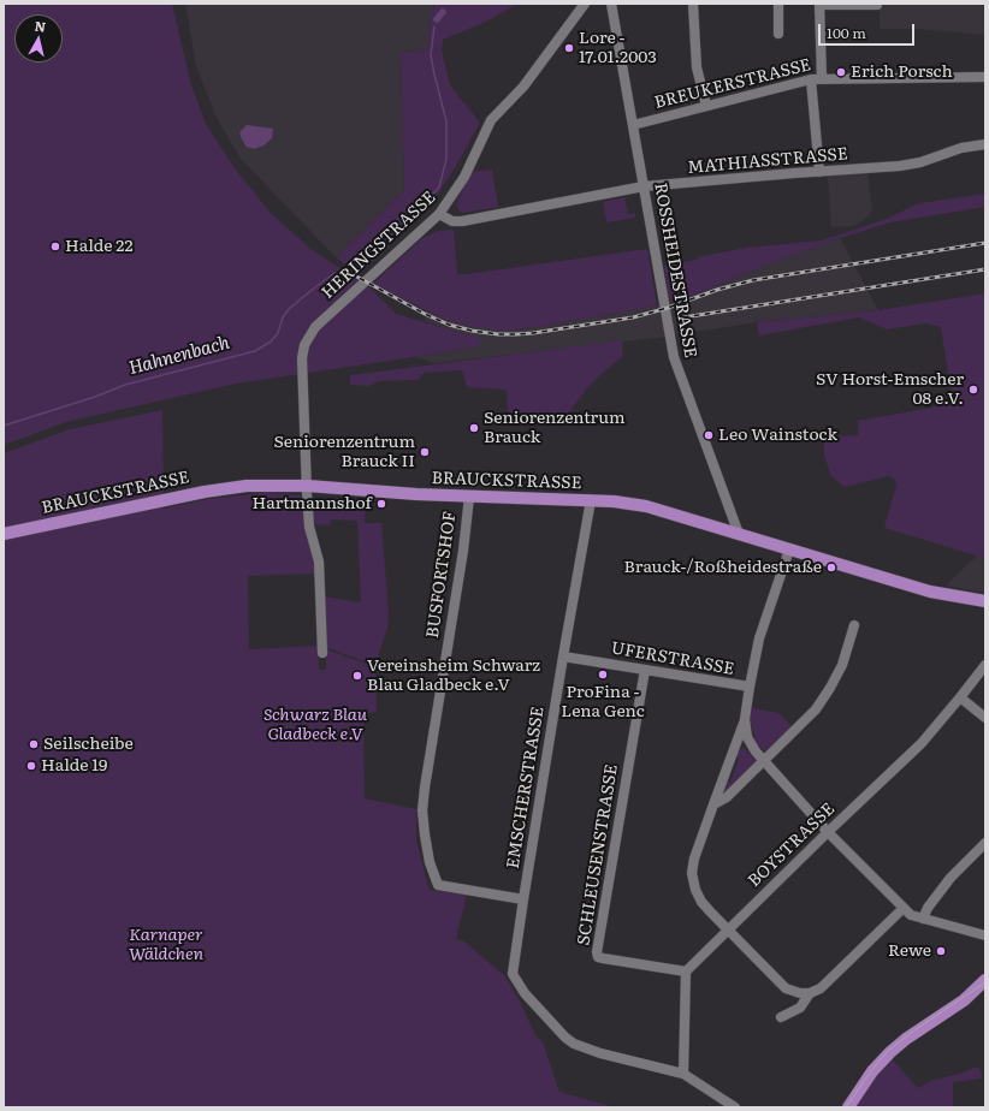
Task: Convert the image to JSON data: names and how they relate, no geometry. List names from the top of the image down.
{
  "streets": {
    "main road": ["BRAUCKSTRASSE"],
    "street": [
      "BREUKERSTRASSE",
      "MATHIASSTRASSE",
      "HERINGSTRASSE",
      "ROSSHEIDESTRASSE",
      "BUSFORTSHOF",
      "UFERSTRASSE",
      "EMSCHERSTRASSE",
      "BOYSTRASSE",
      "SCHLEUSENSTRASSE"
    ]
  },
  "crossings": [
    ["BREUKERSTRASSE", "ROSSHEIDESTRASSE"],
    ["MATHIASSTRASSE", "HERINGSTRASSE"],
    ["MATHIASSTRASSE", "ROSSHEIDESTRASSE"],
    ["HERINGSTRASSE", "BRAUCKSTRASSE"],
    ["ROSSHEIDESTRASSE", "BRAUCKSTRASSE"],
    ["BRAUCKSTRASSE", "BUSFORTSHOF"],
    ["BRAUCKSTRASSE", "UFERSTRASSE"],
    ["BRAUCKSTRASSE", "EMSCHERSTRASSE"],
    ["BUSFORTSHOF", "EMSCHERSTRASSE"],
    ["UFERSTRASSE", "EMSCHERSTRASSE"],
    ["UFERSTRASSE", "SCHLEUSENSTRASSE"],
    ["BOYSTRASSE", "SCHLEUSENSTRASSE"]
  ],
  "water": ["Hahnenbach"],
  "parks": ["Schwarz Blau Gladbeck e.V", "Karnaper Wäldchen"],
  "places": [
    "Lore - 17.01.2003",
    "Erich Porsch",
    "Halde 22",
    "SV Horst-Emscher 08 e.V.",
    "Seniorenzentrum Brauck",
    "Leo Wainstock",
    "Seniorenzentrum Brauck II",
    "Hartmannshof",
    "Brauck-/Roßheidestraße",
    "ProFina - Lena Genc",
    "Vereinsheim Schwarz Blau Gladbeck e.V",
    "Seilscheibe",
    "Halde 19",
    "Rewe"
  ],
  "scale_bar": "100 m",
  "north": "top"
}
